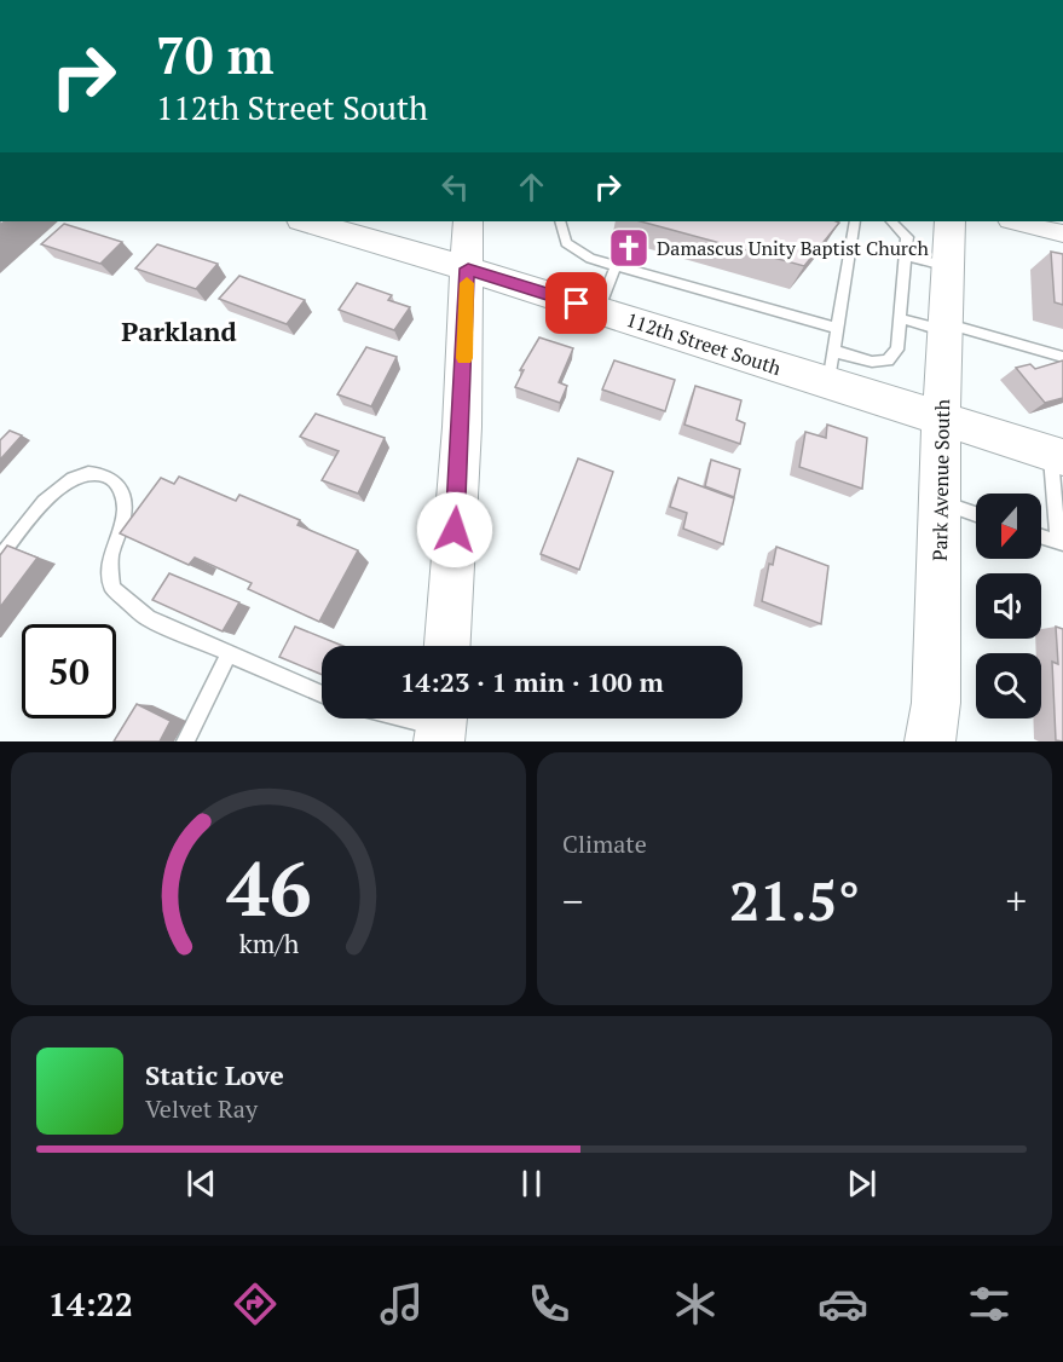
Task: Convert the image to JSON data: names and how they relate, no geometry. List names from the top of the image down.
{
  "streets": {
    "main road": ["112th Street South", "Park Avenue South"]
  },
  "crossings": [
    ["112th Street South", "Park Avenue South"]
  ],
  "districts": ["Parkland"],
  "places": {
    "church": ["Damascus Unity Baptist Church"]
  },
  "north": "bottom",
  "page": {
    "turn": ["70 m", "112th Street South"],
    "limit": "50",
    "trip": "14:23 · 1 min · 100 m",
    "tile": "Climate",
    "heat": ["−", "21.5°", "+"],
    "song": ["Static Love", "Velvet Ray"],
    "tabs": "14:22",
    "gauge": ["46", "km/h"]
  }
}
